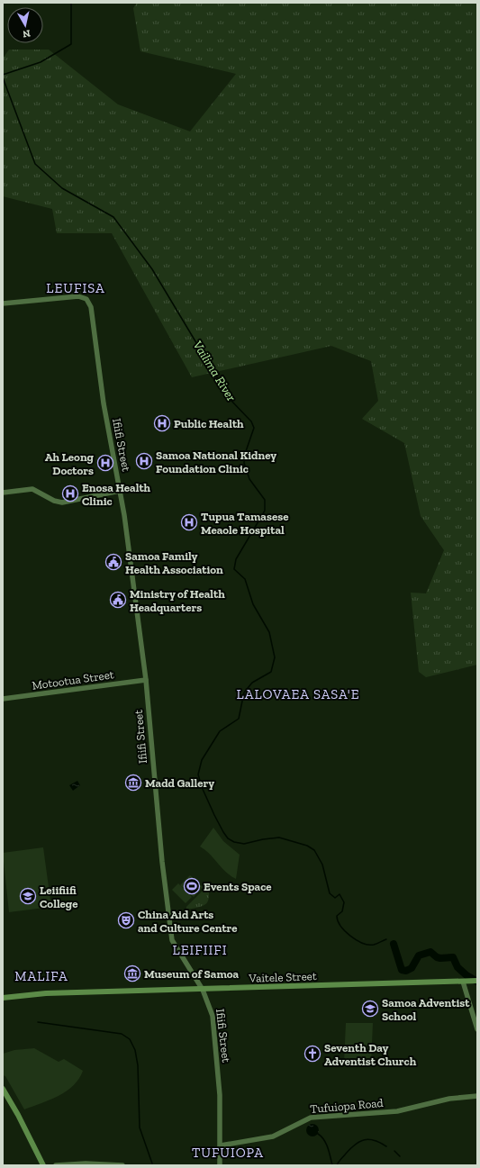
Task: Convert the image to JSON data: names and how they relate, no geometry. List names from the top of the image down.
{
  "streets": {
    "main road": [
      "Ifiifi Street",
      "Motootua Street",
      "Vaitele Street",
      "Tufuiopa Road"
    ]
  },
  "crossings": [
    ["Ifiifi Street", "Motootua Street"],
    ["Ifiifi Street", "Vaitele Street"],
    ["Ifiifi Street", "Tufuiopa Road"]
  ],
  "districts": [
    "LEUFISA",
    "LALOVAEA SASA'E",
    "LEIFIIFI",
    "MALIFA",
    "TUFUIOPA"
  ],
  "water": ["Vailima River"],
  "places": {
    "hospital": [
      "Public Health",
      "Samoa National Kidney Foundation Clinic",
      "Ah Leong Doctors",
      "Enosa Health Clinic",
      "Tupua Tamasese Meaole Hospital"
    ],
    "public building": ["Samoa Family Health Association", "Ministry of Health Headquarters"],
    "museum": ["Madd Gallery", "Museum of Samoa"],
    "sports": ["Events Space"],
    "school or university": ["Leiifiifi College", "Samoa Adventist School"],
    "theatre": ["China Aid Arts and Culture Centre"],
    "church": ["Seventh Day Adventist Church"]
  },
  "north": "bottom"
}
